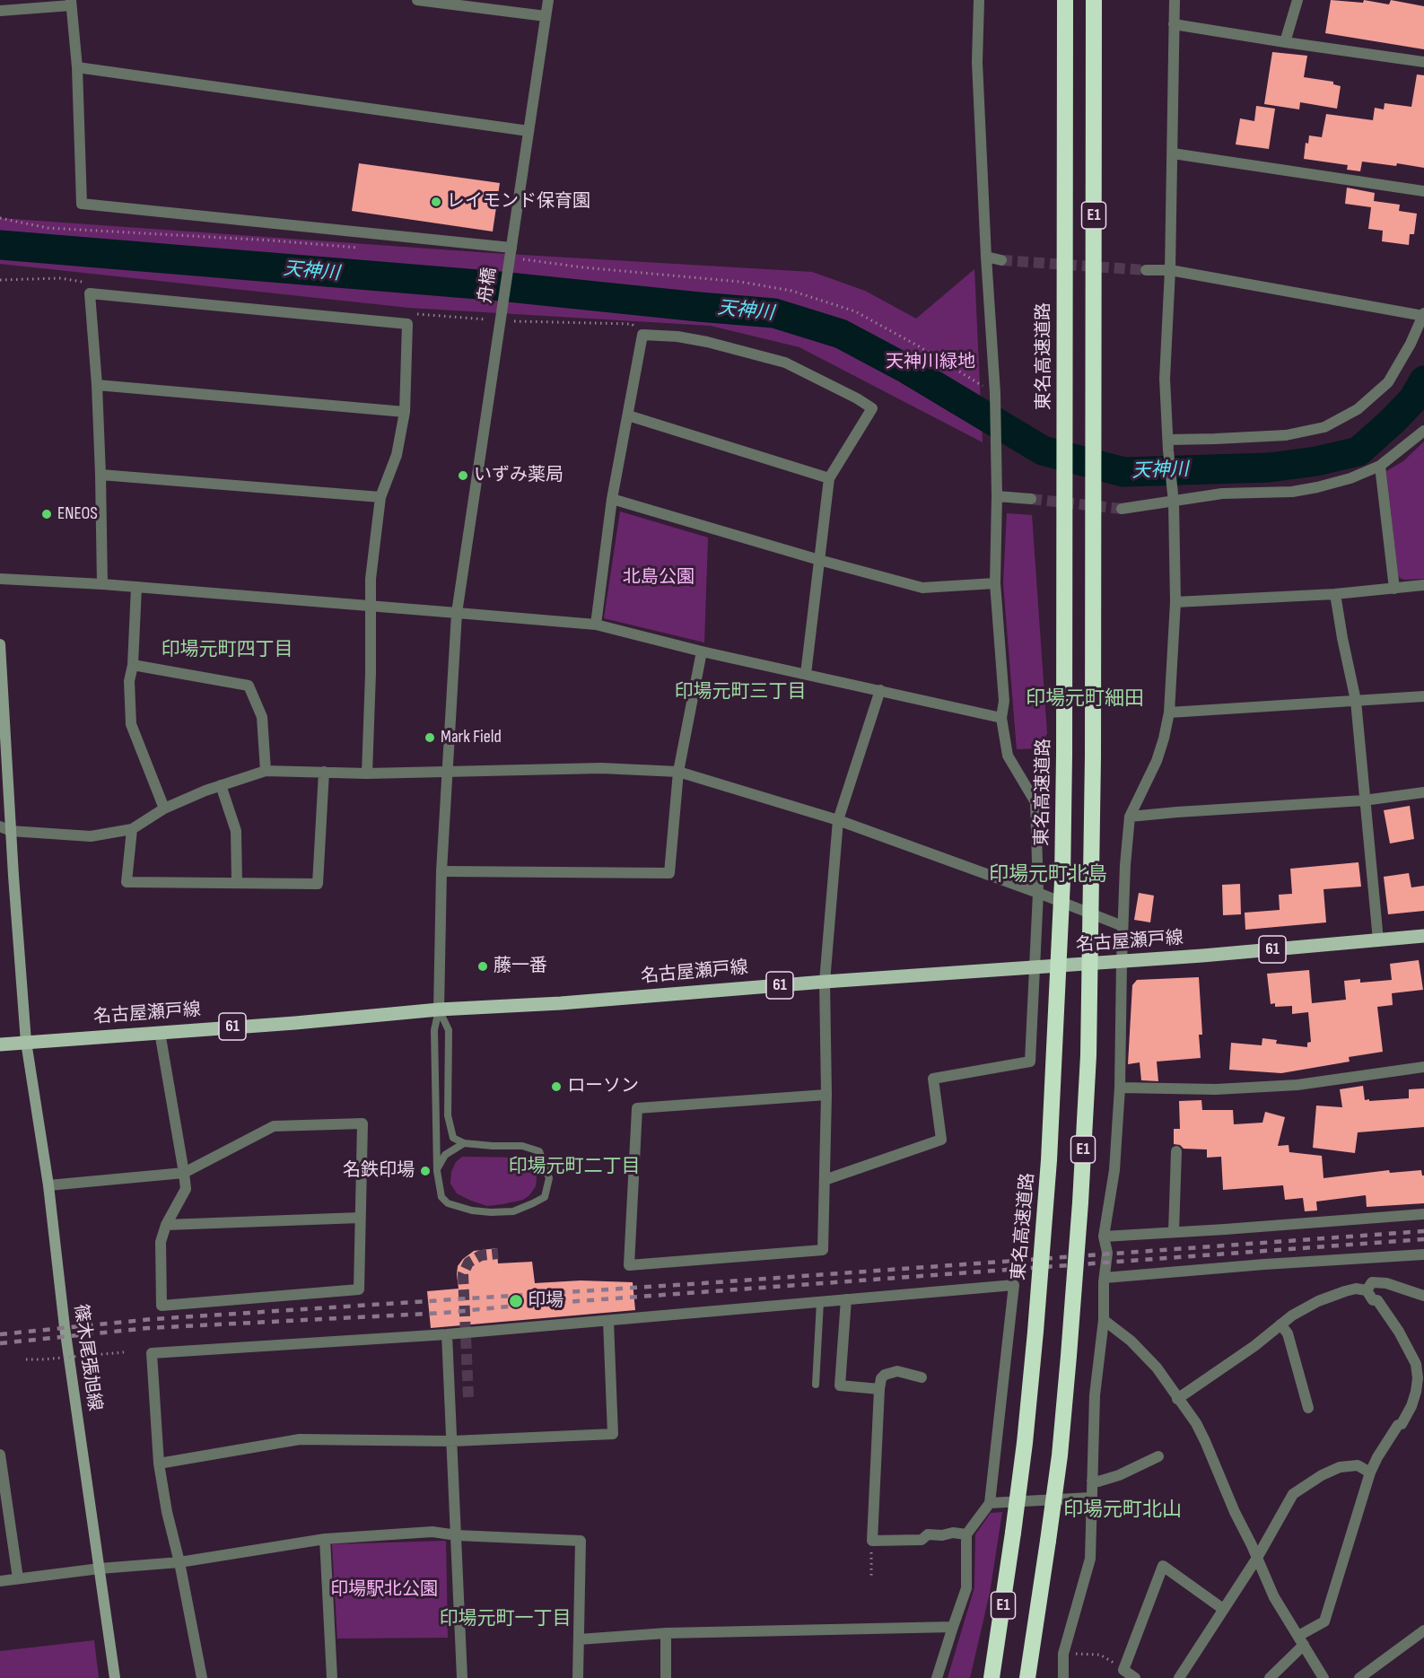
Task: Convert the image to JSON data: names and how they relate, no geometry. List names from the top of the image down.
{
  "streets": {
    "highway": ["E1", "東名高速道路"],
    "main road": ["名古屋瀬戸線", "61", "篠木尾張旭線"],
    "street": ["舟橋"]
  },
  "crossings": [
    ["舟橋", "名古屋瀬戸線"],
    ["名古屋瀬戸線", "篠木尾張旭線"]
  ],
  "districts": [
    "印場元町四丁目",
    "印場元町三丁目",
    "印場元町細田",
    "印場元町北島",
    "印場元町二丁目",
    "印場元町北山",
    "印場元町一丁目"
  ],
  "water": ["天神川"],
  "parks": ["天神川緑地", "北島公園", "印場駅北公園"],
  "places": [
    "レイモンド保育園",
    "いずみ薬局",
    "ENEOS",
    "Mark Field",
    "藤一番",
    "ローソン",
    "名鉄印場",
    "印場"
  ]
}
